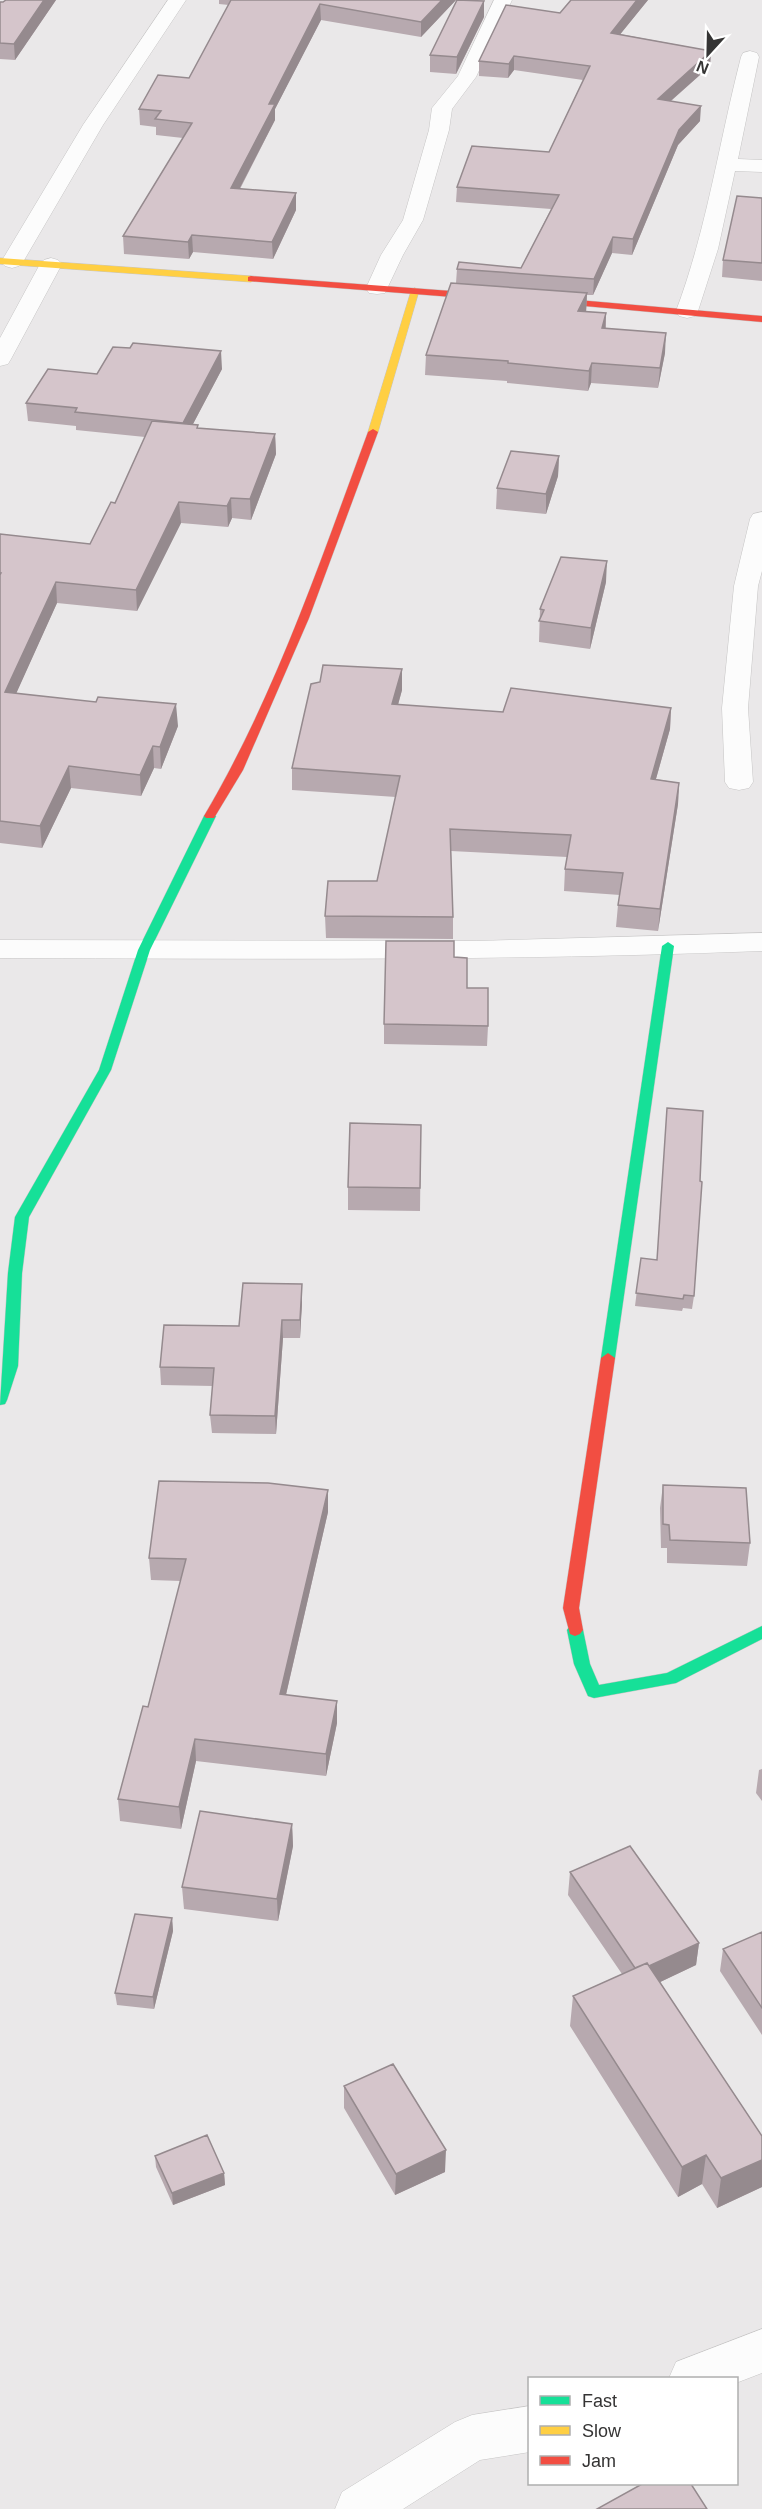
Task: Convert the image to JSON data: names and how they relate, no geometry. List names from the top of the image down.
{
  "legend": ["Fast", "Slow", "Jam"],
  "north": "bottom"
}
